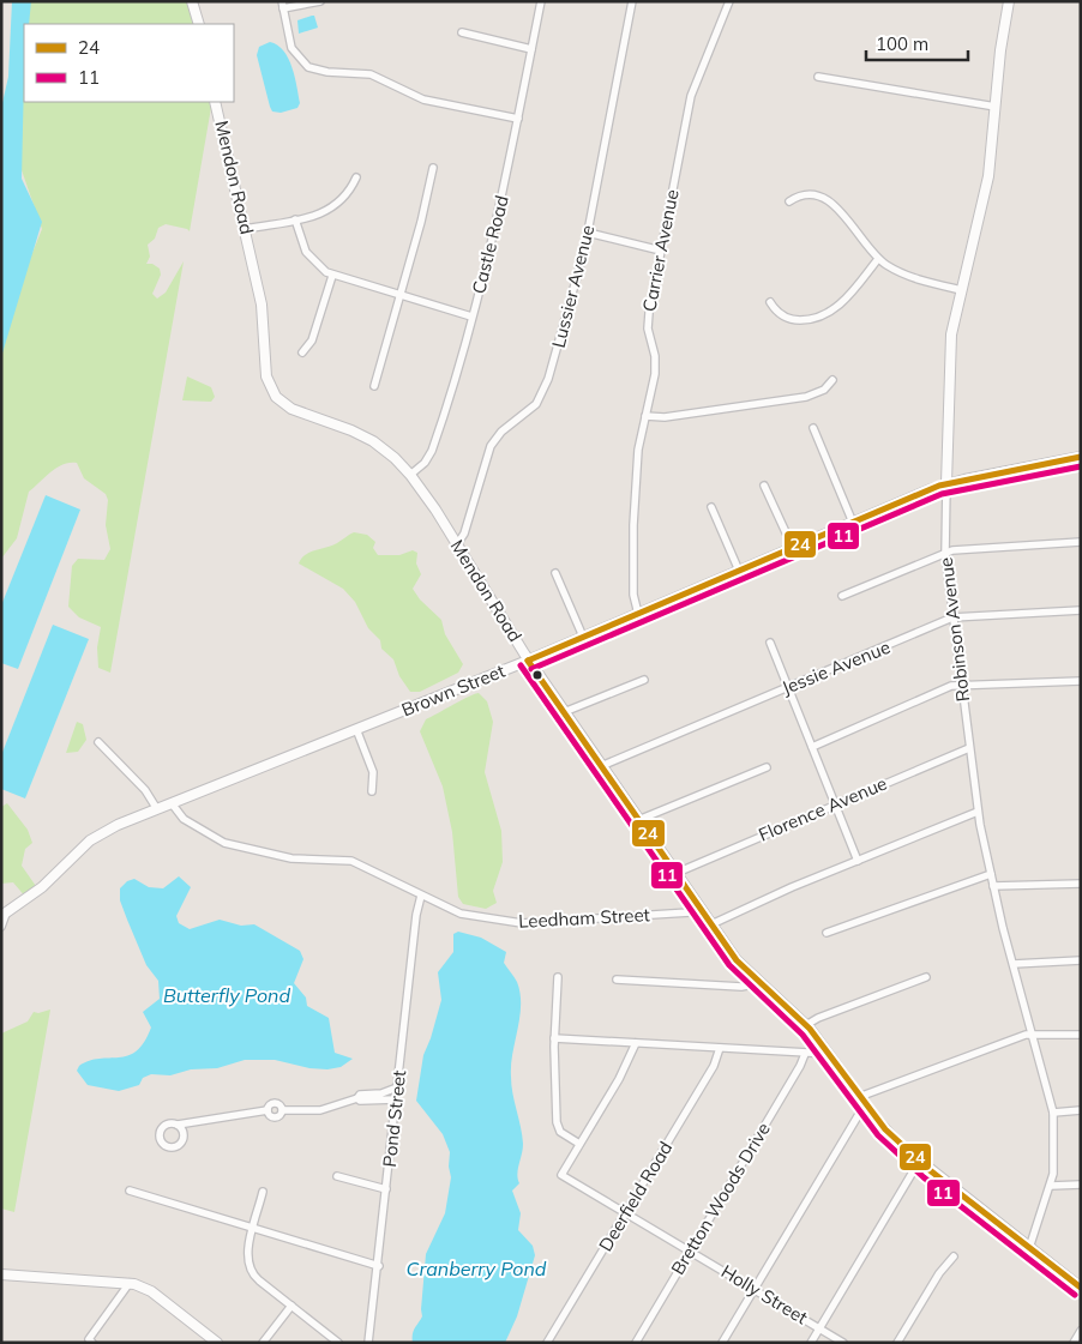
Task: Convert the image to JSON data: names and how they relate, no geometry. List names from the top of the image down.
{
  "streets": {
    "street": [
      "Mendon Road",
      "Castle Road",
      "Carrier Avenue",
      "Lussier Avenue",
      "Robinson Avenue",
      "Jessie Avenue",
      "Brown Street",
      "Florence Avenue",
      "Leedham Street",
      "Pond Street",
      "Deerfield Road",
      "Bretton Woods Drive",
      "Holly Street"
    ]
  },
  "crossings": [
    ["Mendon Road", "Castle Road"],
    ["Mendon Road", "Lussier Avenue"],
    ["Mendon Road", "Robinson Avenue"],
    ["Mendon Road", "Jessie Avenue"],
    ["Mendon Road", "Brown Street"],
    ["Mendon Road", "Florence Avenue"],
    ["Mendon Road", "Leedham Street"],
    ["Carrier Avenue", "Brown Street"],
    ["Robinson Avenue", "Jessie Avenue"],
    ["Robinson Avenue", "Brown Street"],
    ["Robinson Avenue", "Florence Avenue"],
    ["Brown Street", "Leedham Street"],
    ["Leedham Street", "Pond Street"],
    ["Deerfield Road", "Holly Street"],
    ["Bretton Woods Drive", "Holly Street"]
  ],
  "water": ["Butterfly Pond", "Cranberry Pond"],
  "lines": ["transit line 24", "transit line 11"],
  "legend": ["24", "11"],
  "scale_bar": "100 m"
}
